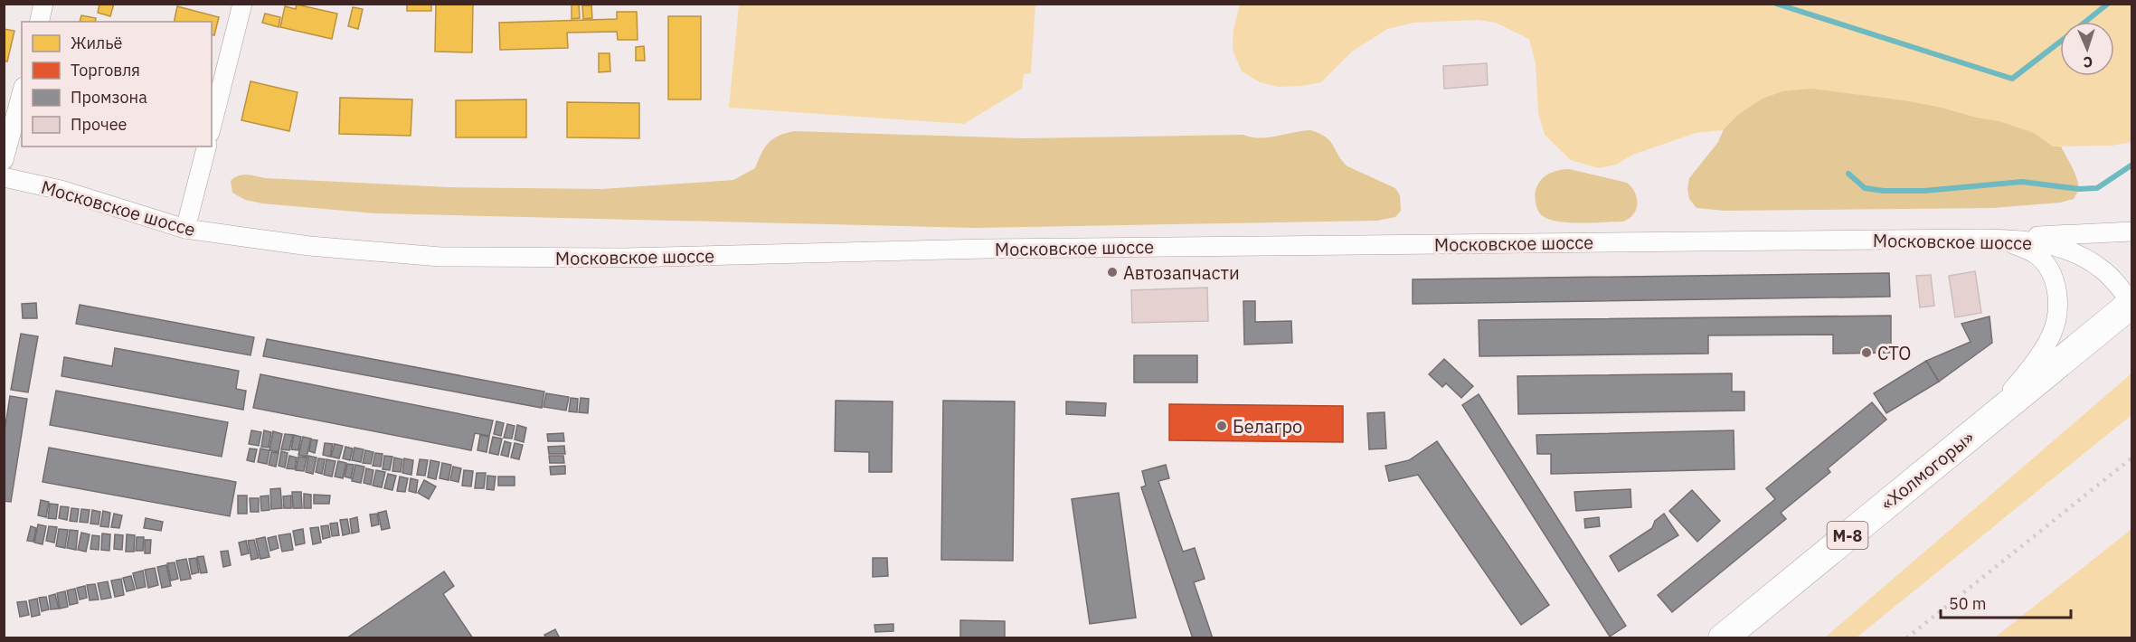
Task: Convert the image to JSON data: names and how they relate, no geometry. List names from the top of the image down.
{
  "streets": {
    "highway": ["«Холмогоры»", "М-8"],
    "street": ["Московское шоссе"]
  },
  "crossings": [
    ["Московское шоссе", "«Холмогоры»"]
  ],
  "places": ["Автозапчасти", "СТО", "Белагро"],
  "legend": [
    "Жильё",
    "Торговля",
    "Промзона",
    "Прочее"
  ],
  "scale_bar": "50 m",
  "north": "bottom"
}
